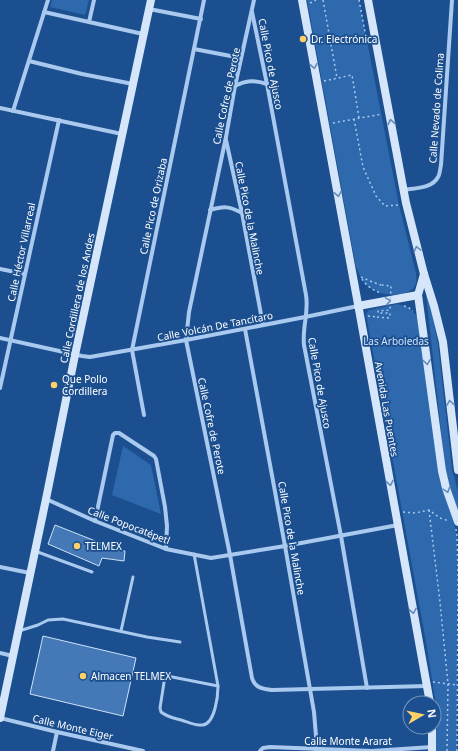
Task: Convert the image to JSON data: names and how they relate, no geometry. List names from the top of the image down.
{
  "streets": {
    "street": [
      "Calle Pico de Ajusco",
      "Calle Cofre de Perote",
      "Calle Nevado de Colima",
      "Calle Pico de Orizaba",
      "Calle Pico de la Malinche",
      "Calle Héctor Villarreal",
      "Calle Cordillera de los Andes",
      "Calle Volcán De Tancítaro",
      "Avenida Las Puentes",
      "Calle Popocatépetl",
      "Calle Monte Eiger",
      "Calle Monte Ararat"
    ]
  },
  "crossings": [
    ["Calle Pico de Ajusco", "Calle Cofre de Perote"],
    ["Calle Pico de Ajusco", "Calle Volcán De Tancítaro"],
    ["Calle Pico de Ajusco", "Calle Popocatépetl"],
    ["Calle Cofre de Perote", "Calle Pico de la Malinche"],
    ["Calle Cofre de Perote", "Calle Volcán De Tancítaro"],
    ["Calle Cofre de Perote", "Avenida Las Puentes"],
    ["Calle Cofre de Perote", "Calle Popocatépetl"],
    ["Calle Pico de Orizaba", "Calle Volcán De Tancítaro"],
    ["Calle Pico de la Malinche", "Calle Volcán De Tancítaro"],
    ["Calle Pico de la Malinche", "Calle Popocatépetl"],
    ["Calle Pico de la Malinche", "Calle Monte Ararat"],
    ["Calle Héctor Villarreal", "Calle Volcán De Tancítaro"],
    ["Calle Cordillera de los Andes", "Calle Volcán De Tancítaro"],
    ["Calle Cordillera de los Andes", "Calle Popocatépetl"],
    ["Calle Cordillera de los Andes", "Calle Monte Eiger"],
    ["Calle Volcán De Tancítaro", "Avenida Las Puentes"],
    ["Avenida Las Puentes", "Calle Popocatépetl"]
  ],
  "parks": ["Las Arboledas"],
  "places": [
    "Dr. Electrónica",
    "Que Pollo Cordillera",
    "TELMEX",
    "Almacen TELMEX"
  ],
  "north": "right"
}
